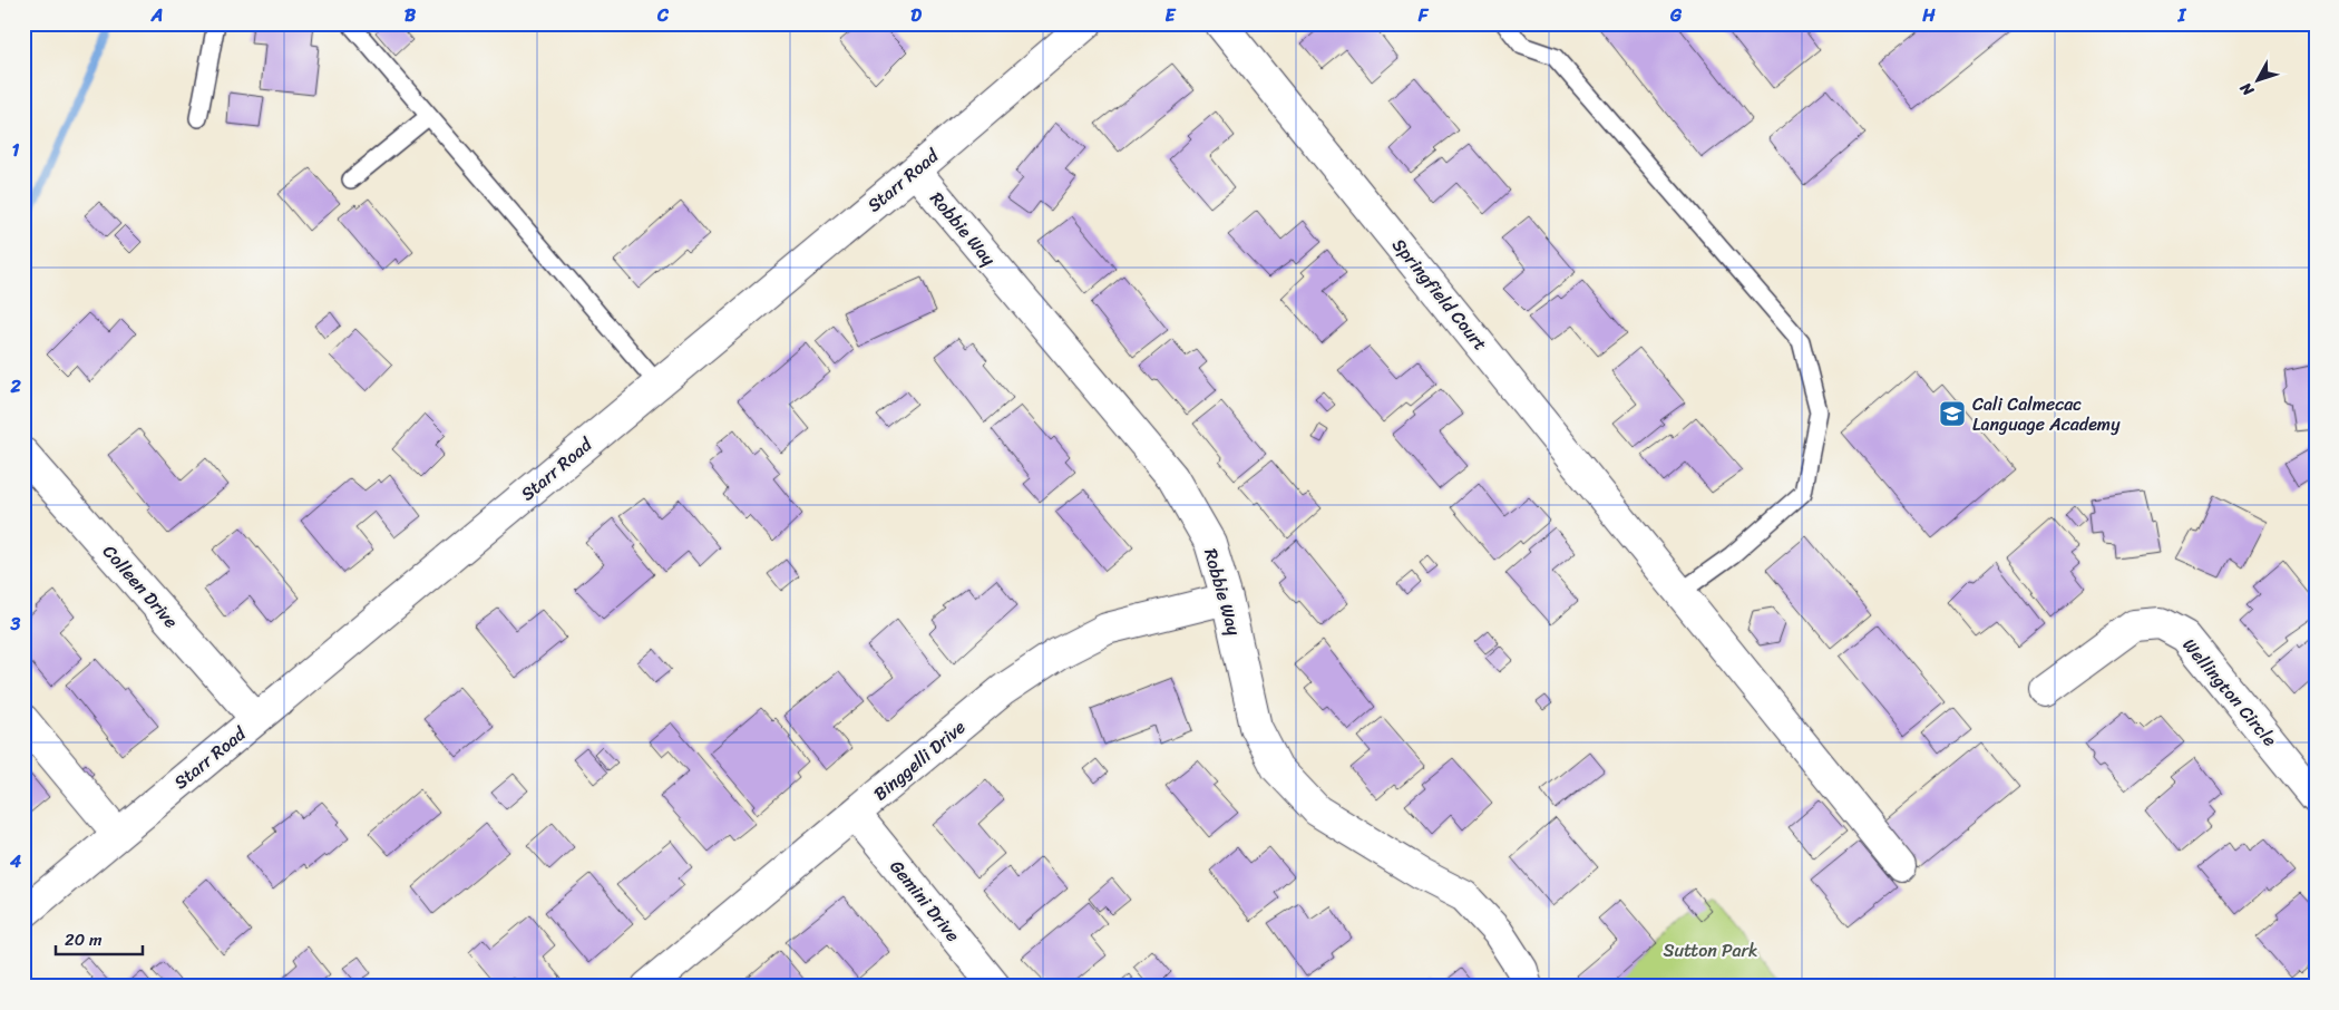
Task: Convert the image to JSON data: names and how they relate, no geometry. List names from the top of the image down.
{
  "streets": {
    "street": [
      "Starr Road",
      "Robbie Way",
      "Springfield Court",
      "Colleen Drive",
      "Wellington Circle",
      "Binggelli Drive",
      "Gemini Drive"
    ]
  },
  "crossings": [
    ["Starr Road", "Robbie Way"],
    ["Starr Road", "Colleen Drive"],
    ["Robbie Way", "Binggelli Drive"],
    ["Binggelli Drive", "Gemini Drive"]
  ],
  "parks": ["Sutton Park"],
  "places": {
    "school or university": ["Cali Calmecac Language Academy"]
  },
  "scale_bar": "20 m",
  "north": "bottom left",
  "grid": {
    "columns": [
      "A",
      "B",
      "C",
      "D",
      "E",
      "F",
      "G",
      "H",
      "I"
    ],
    "rows": [
      "1",
      "2",
      "3",
      "4"
    ]
  }
}
